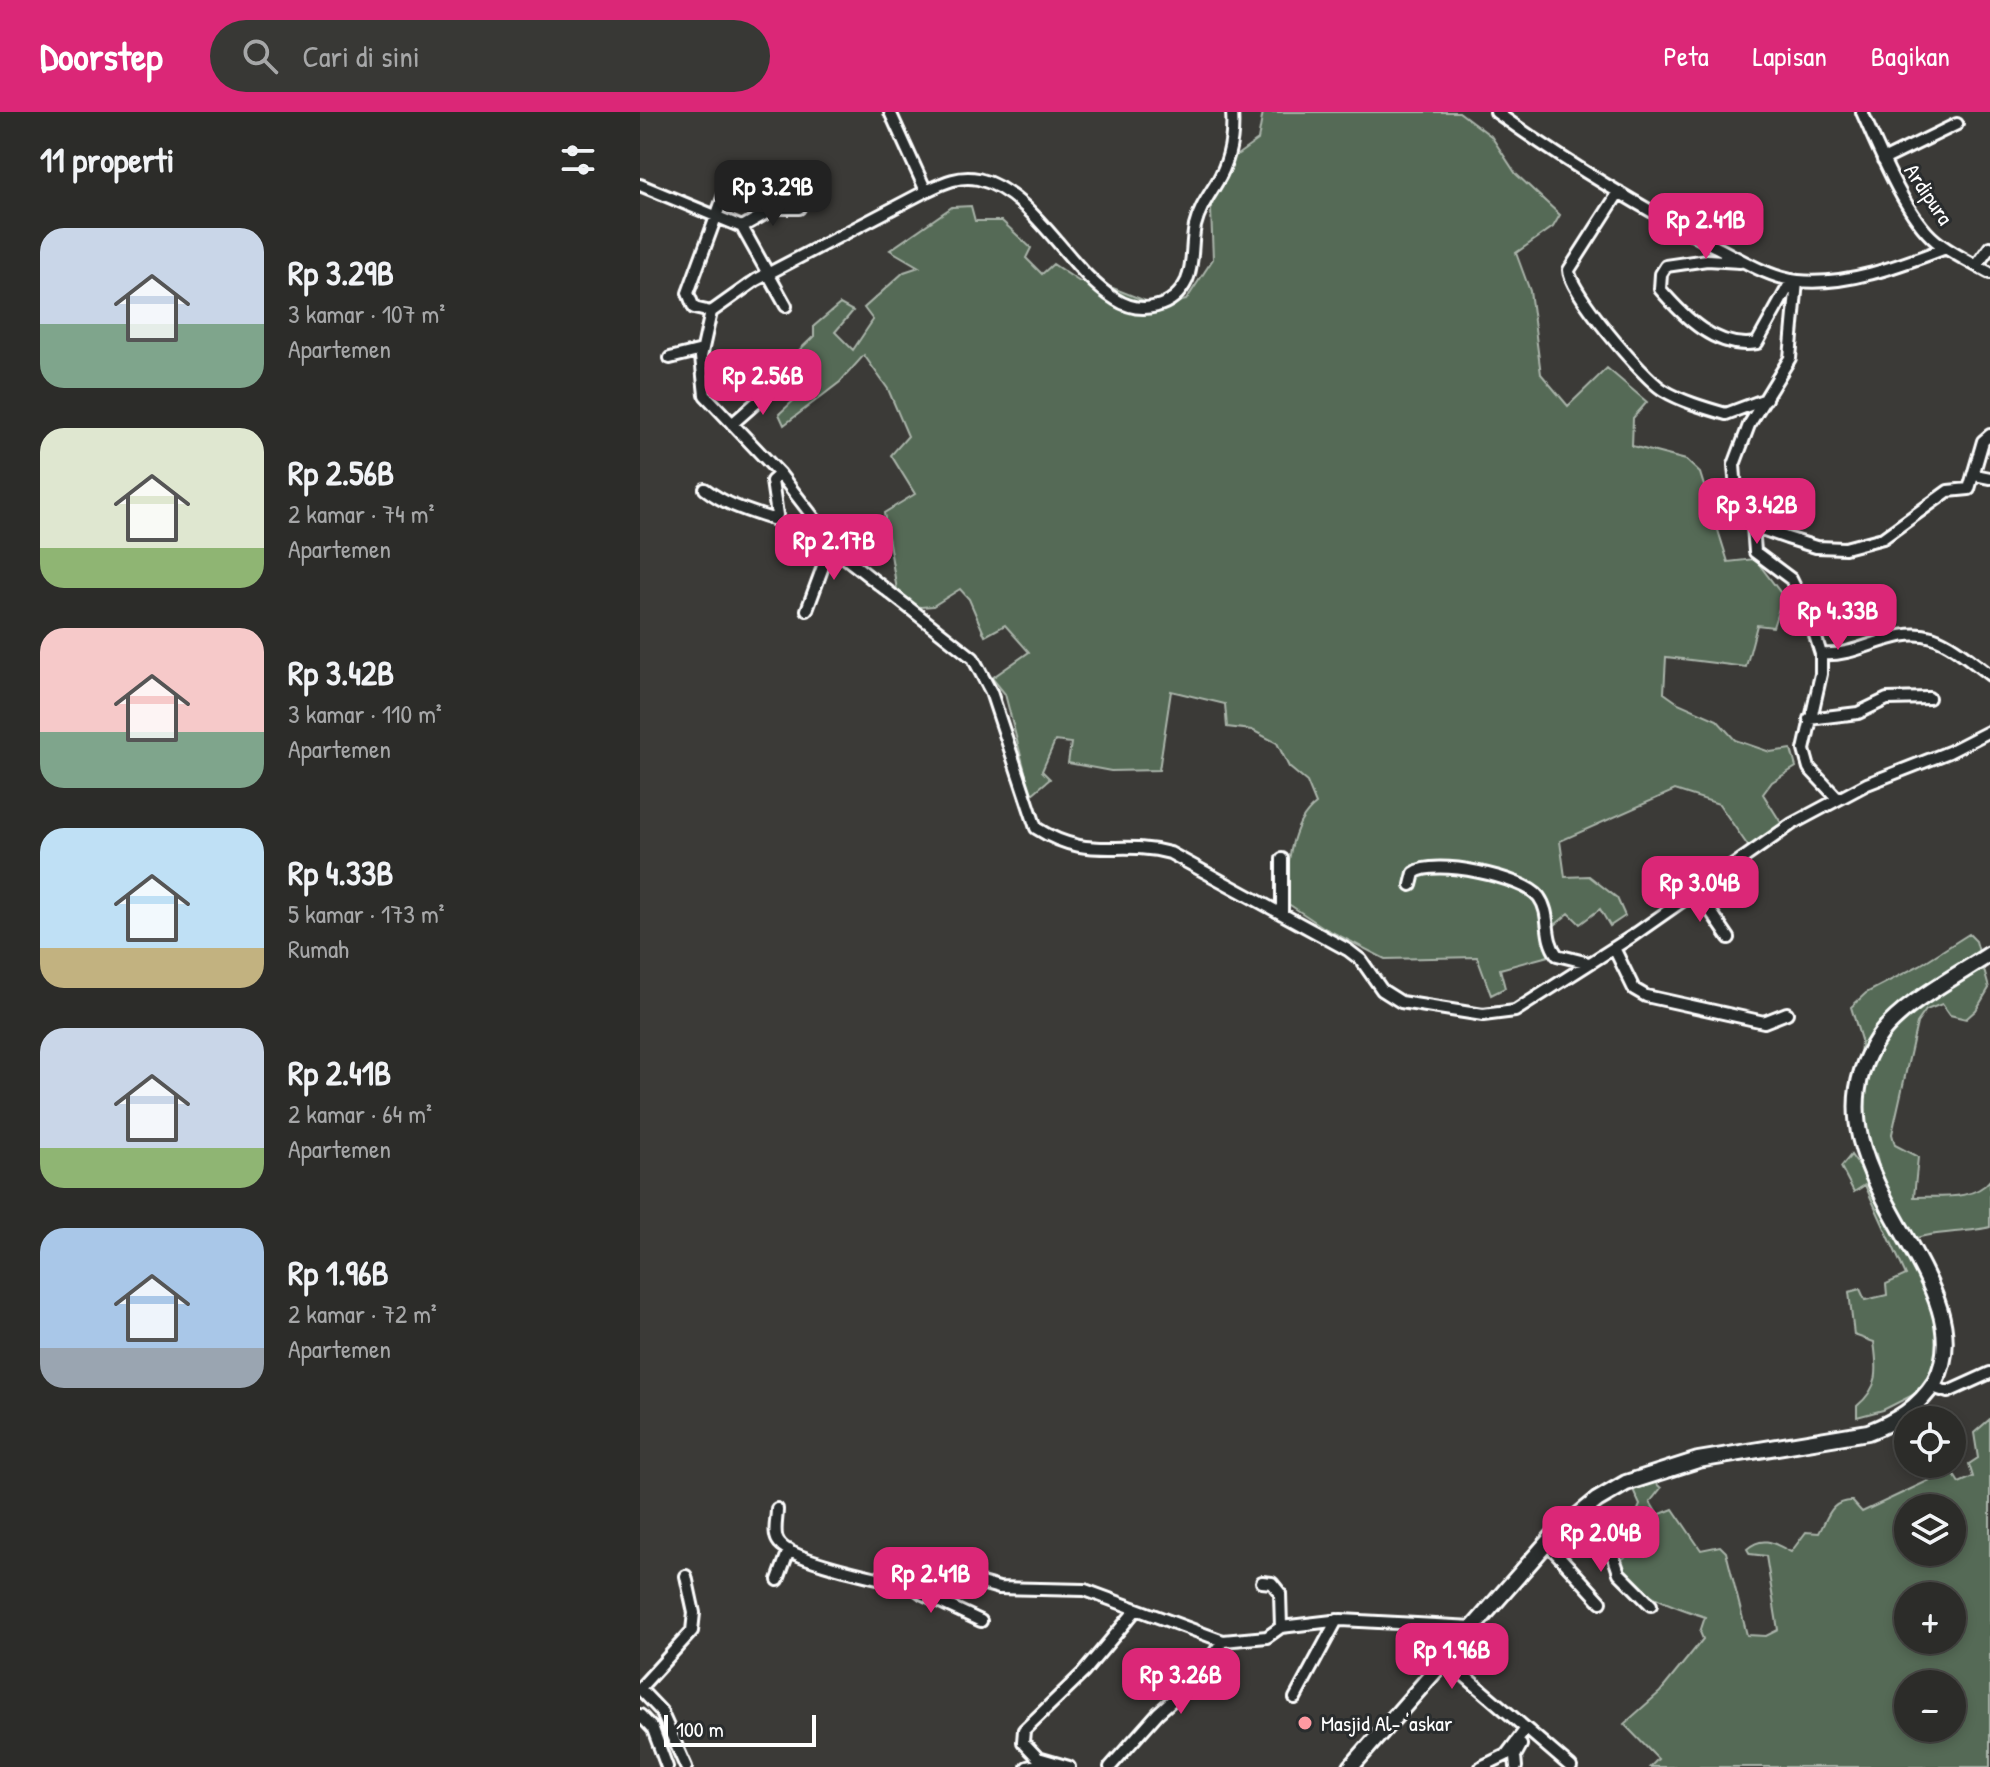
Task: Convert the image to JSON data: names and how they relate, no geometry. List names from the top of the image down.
{
  "streets": {
    "street": ["Ardipura"]
  },
  "places": ["Masjid Al- 'askar"],
  "scale_bar": "100 m",
  "page": {
    "header": "Doorstep",
    "search": "Cari di sini",
    "nav": ["Peta", "Lapisan", "Bagikan"],
    "heading": "11 properti",
    "price": [
      "Rp 3.29B",
      "Rp 2.41B",
      "Rp 2.56B",
      "Rp 3.42B",
      "Rp 2.17B",
      "Rp 4.33B",
      "Rp 3.04B",
      "Rp 2.04B",
      "Rp 2.41B",
      "Rp 1.96B",
      "Rp 3.26B"
    ],
    "list": [
      {
        "name": "Rp 3.29B",
        "note": "3 kamar · 107 m² · Apartemen"
      },
      {
        "name": "Rp 2.56B",
        "note": "2 kamar · 74 m² · Apartemen"
      },
      {
        "name": "Rp 3.42B",
        "note": "3 kamar · 110 m² · Apartemen"
      },
      {
        "name": "Rp 4.33B",
        "note": "5 kamar · 173 m² · Rumah"
      },
      {
        "name": "Rp 2.41B",
        "note": "2 kamar · 64 m² · Apartemen"
      },
      {
        "name": "Rp 1.96B",
        "note": "2 kamar · 72 m² · Apartemen"
      }
    ],
    "map_buttons": ["+", "−"],
    "scale": "100 m"
  }
}
